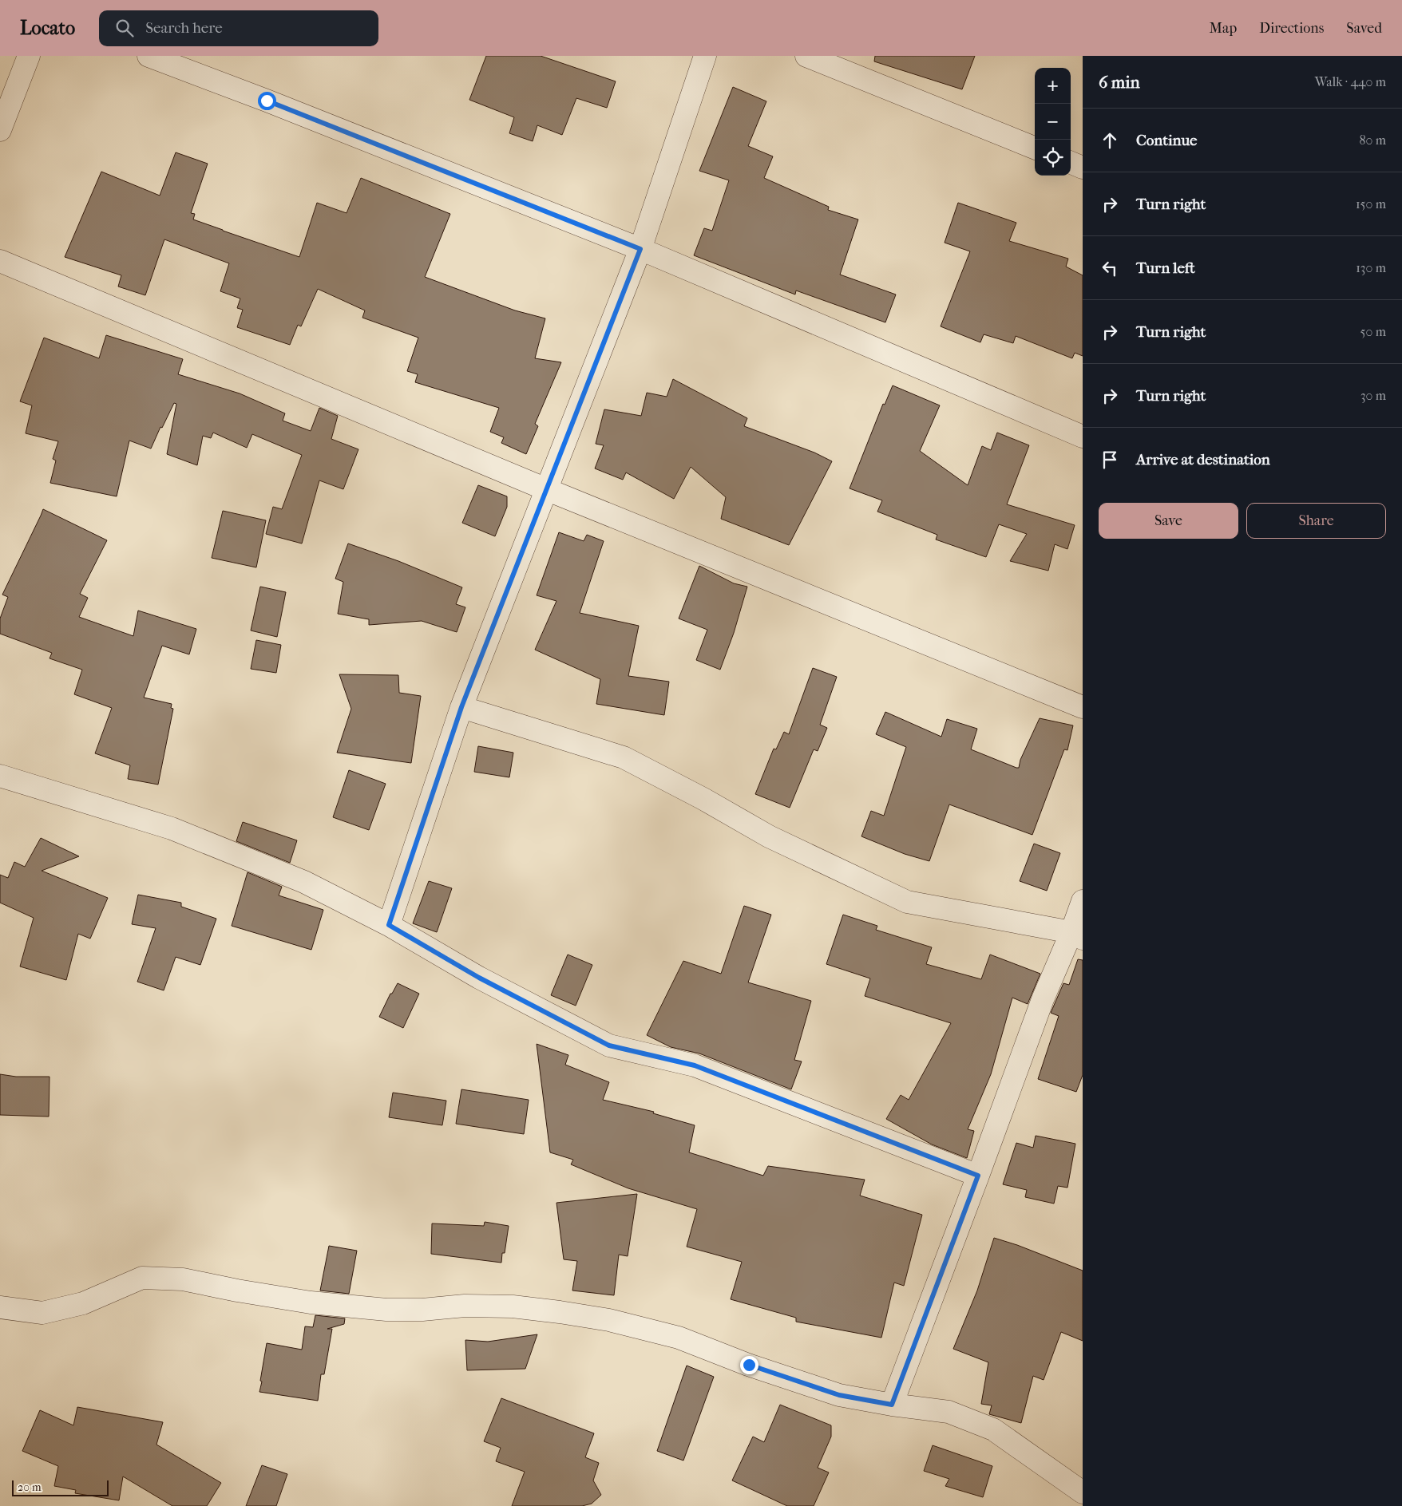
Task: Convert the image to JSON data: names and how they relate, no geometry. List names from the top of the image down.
{
  "scale_bar": "20 m",
  "page": {
    "header": "Locato",
    "search": "Search here",
    "nav": ["Map", "Directions", "Saved"],
    "heading": ["6 min", "Walk · 440 m"],
    "map_buttons": ["+", "−"],
    "list": [
      ["Continue", "80 m"],
      ["Turn right", "150 m"],
      ["Turn left", "130 m"],
      ["Turn right", "50 m"],
      ["Turn right", "30 m"],
      "Arrive at destination"
    ],
    "buttons": ["Save", "Share"],
    "scale": "20 m"
  }
}
